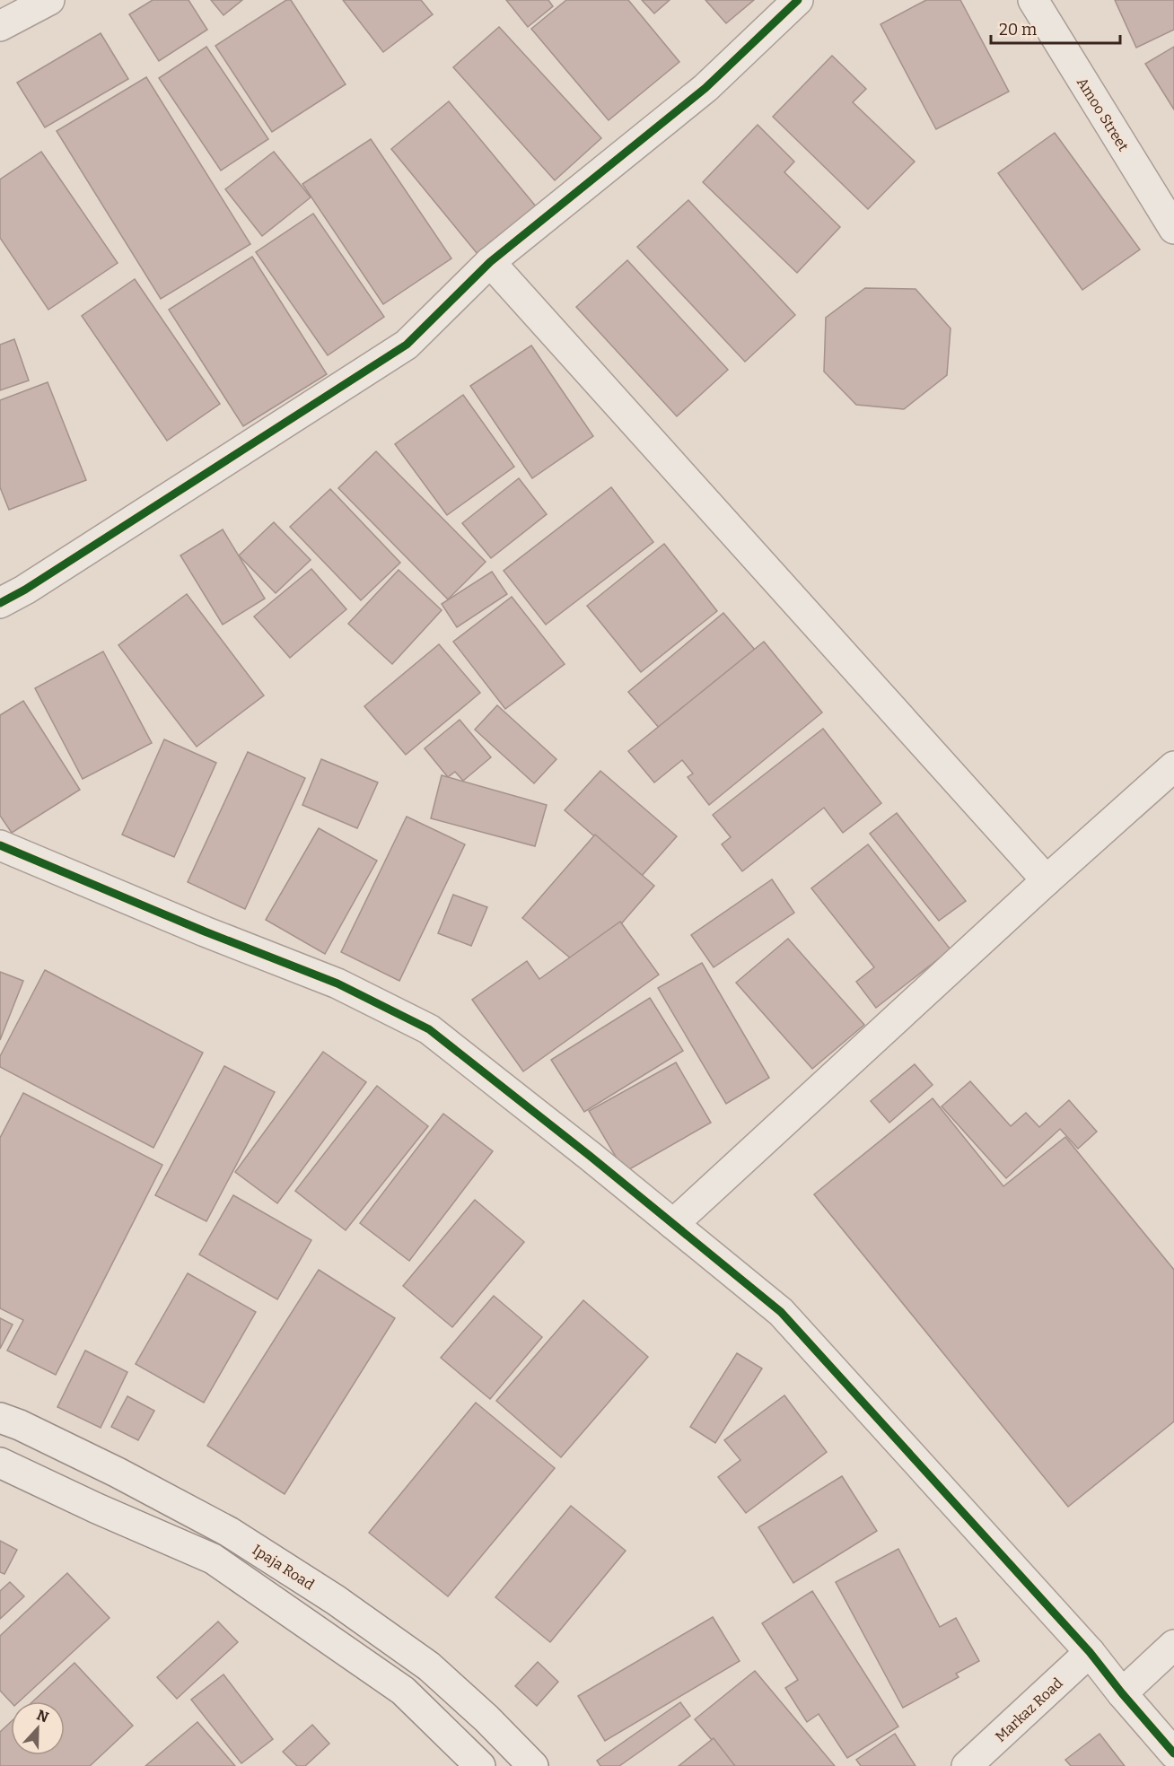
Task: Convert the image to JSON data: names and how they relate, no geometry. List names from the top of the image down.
{
  "streets": {
    "street": ["Amoo Street", "Ipaja Road", "Markaz Road"]
  },
  "scale_bar": "20 m",
  "north": "top"
}
